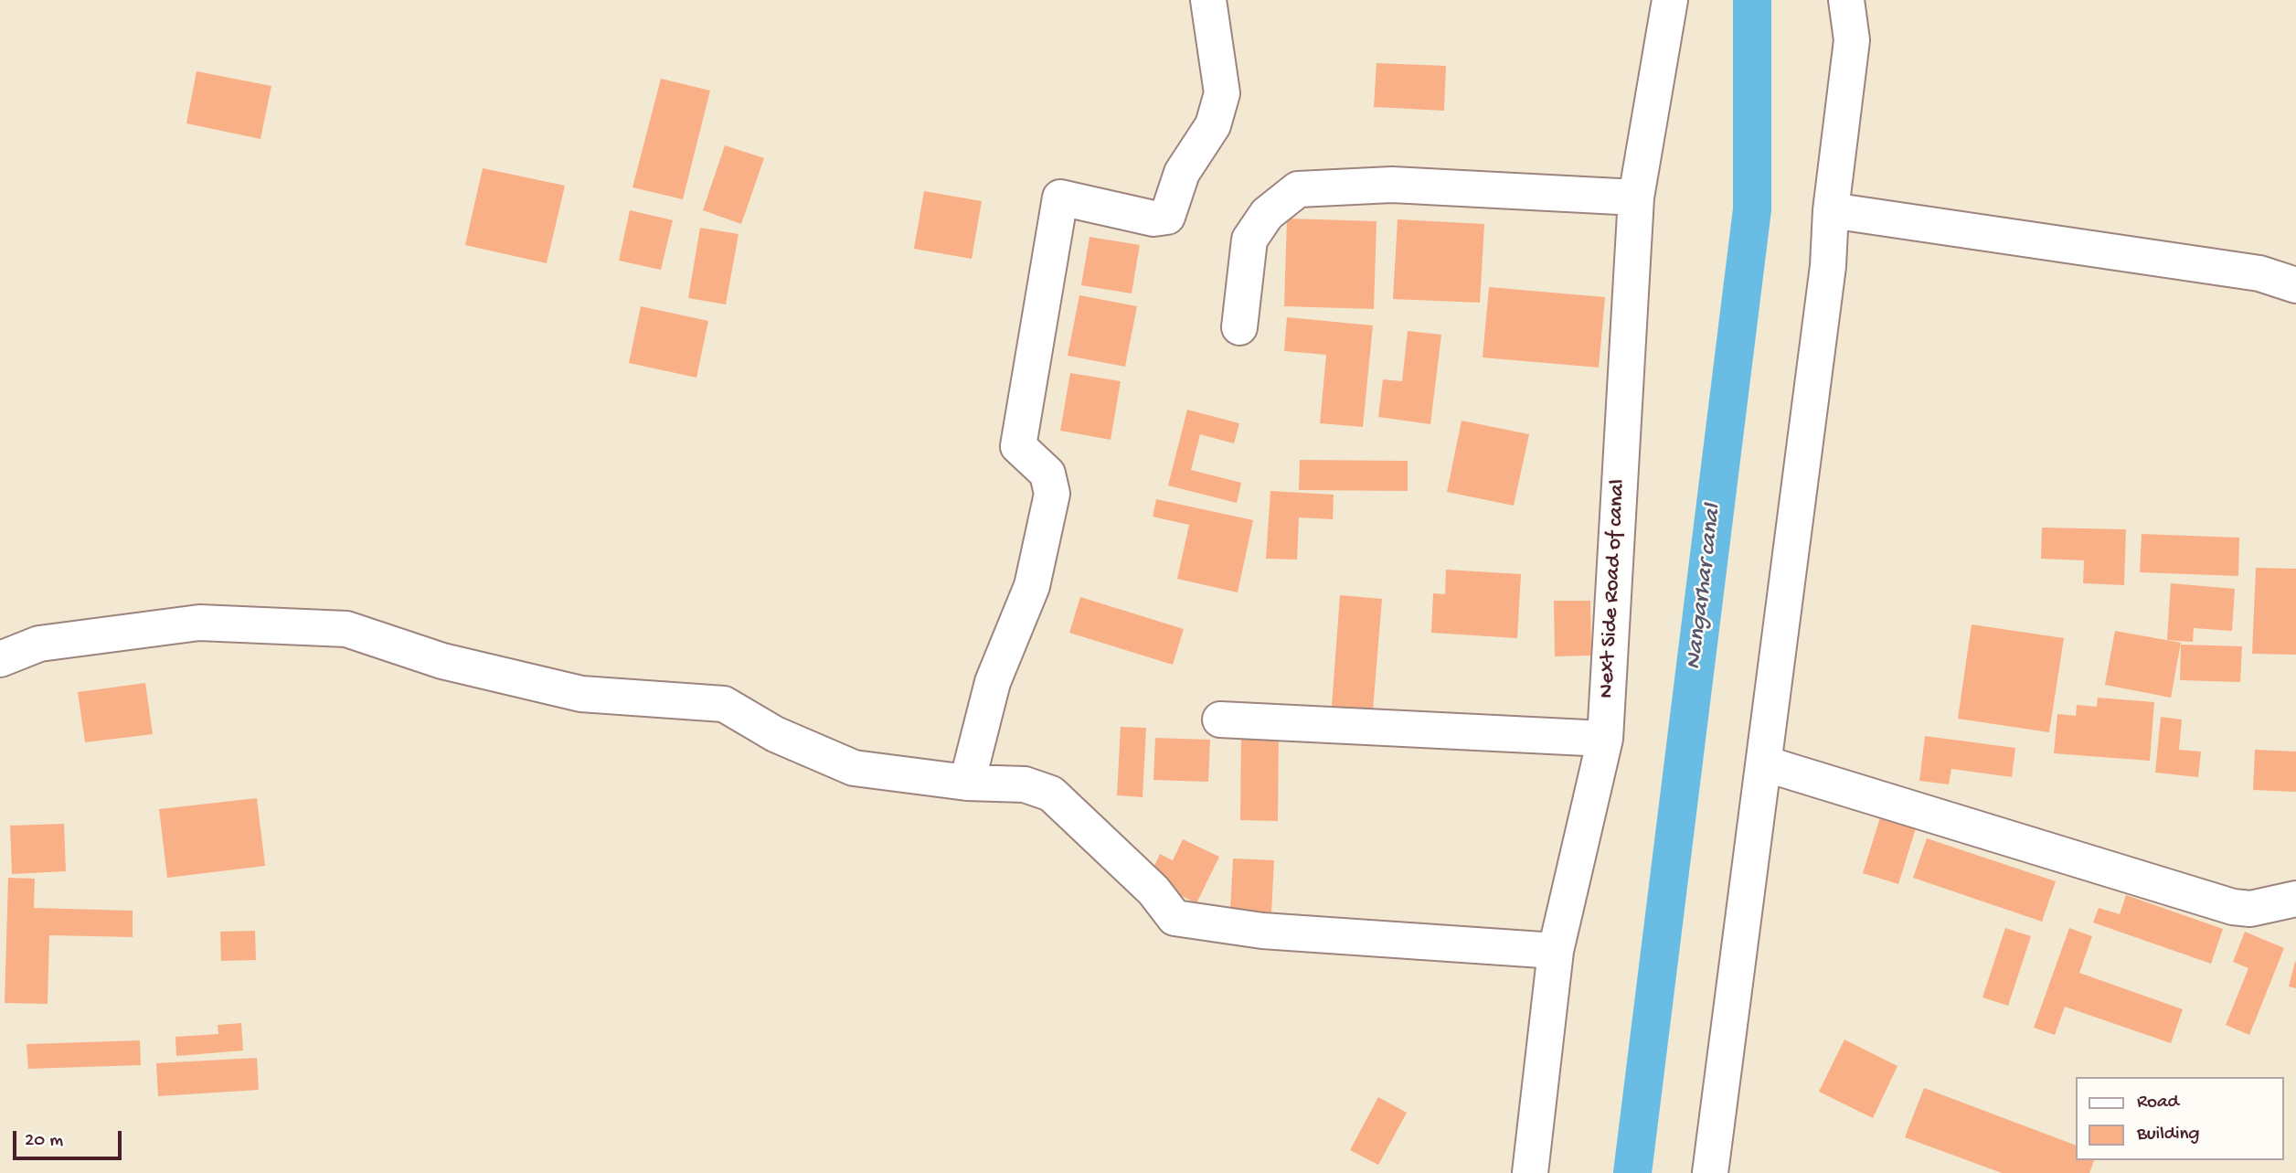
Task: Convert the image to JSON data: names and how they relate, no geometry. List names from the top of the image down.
{
  "streets": {
    "street": ["Next Side Road of canal"]
  },
  "water": ["Nangarhar canal"],
  "legend": ["Road", "Building"],
  "scale_bar": "20 m"
}
